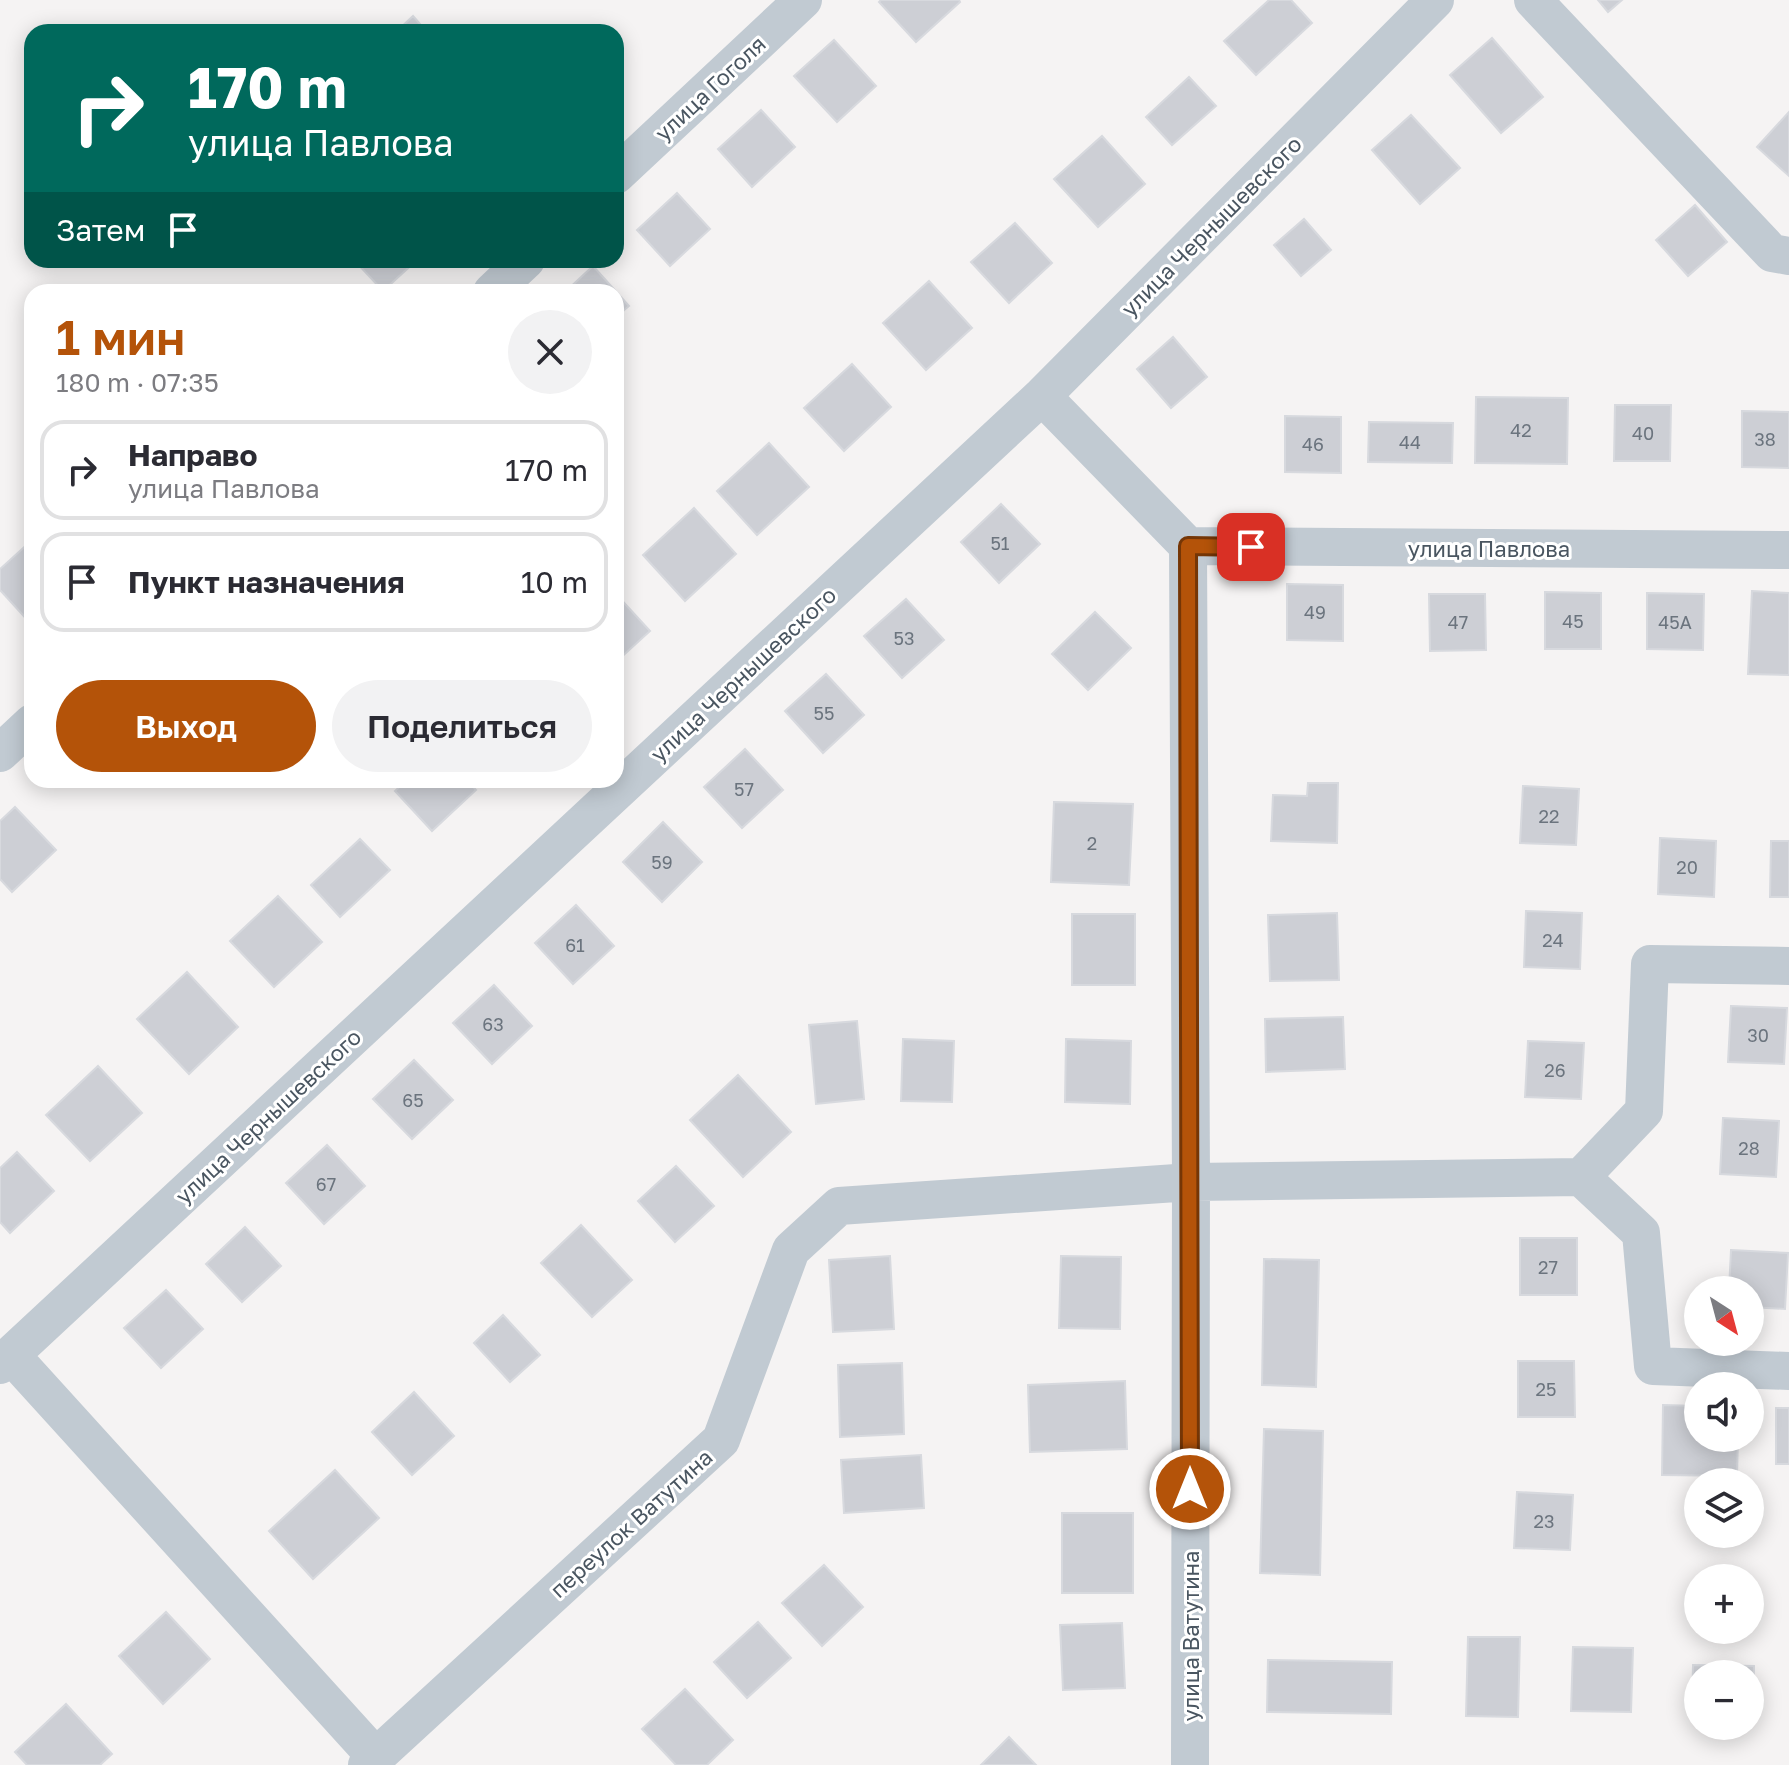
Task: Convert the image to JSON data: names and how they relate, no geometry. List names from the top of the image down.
{
  "streets": {
    "street": [
      "улица Гоголя",
      "улица Чернышевского",
      "улица Павлова",
      "переулок Ватутина",
      "улица Ватутина"
    ]
  },
  "crossings": [
    ["улица Павлова", "улица Ватутина"],
    ["переулок Ватутина", "улица Ватутина"]
  ],
  "house_numbers": [
    "42",
    "40",
    "38",
    "44",
    "46",
    "51",
    "49",
    "45",
    "47",
    "45А",
    "53",
    "55",
    "57",
    "22",
    "2",
    "59",
    "20",
    "24",
    "61",
    "63",
    "30",
    "26",
    "65",
    "28",
    "67",
    "27",
    "25",
    "23"
  ],
  "north": "bottom right",
  "page": {
    "turn": ["170 m", "улица Павлова"],
    "then": "Затем",
    "heading": ["1 мин", "180 m · 07:35"],
    "list": [
      {
        "name": "Направо",
        "note": "улица Павлова",
        "value": "170 m"
      },
      {
        "name": "Пункт назначения",
        "value": "10 m"
      }
    ],
    "buttons": ["Выход", "Поделиться"],
    "map_buttons": ["+", "−"]
  }
}
